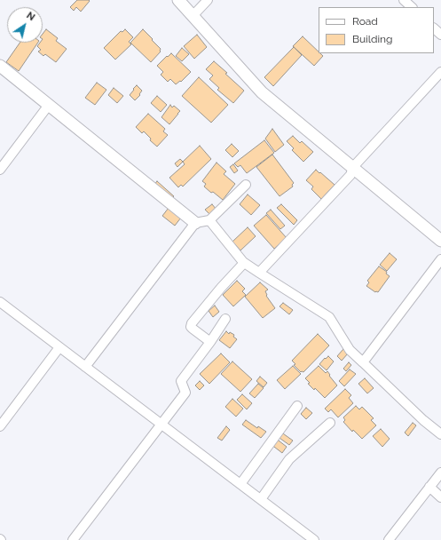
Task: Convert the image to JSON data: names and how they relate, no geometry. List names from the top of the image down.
{
  "legend": ["Road", "Building"],
  "north": "top right"
}
